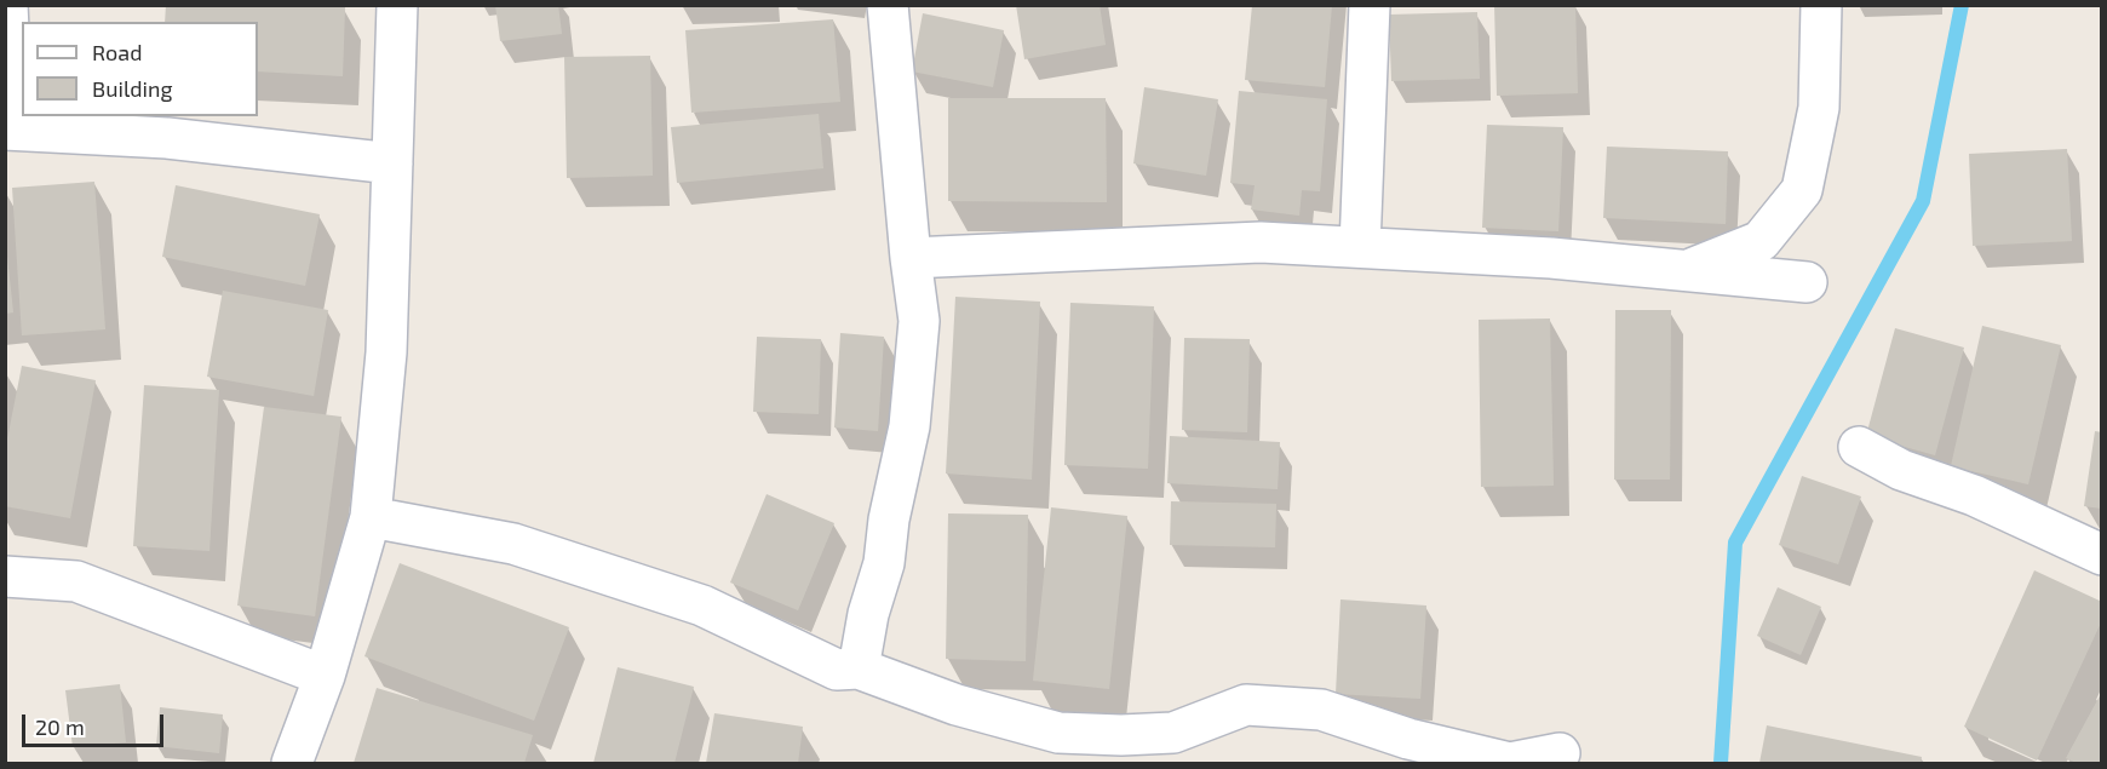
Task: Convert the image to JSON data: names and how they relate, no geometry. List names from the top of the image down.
{
  "legend": ["Road", "Building"],
  "scale_bar": "20 m"
}
